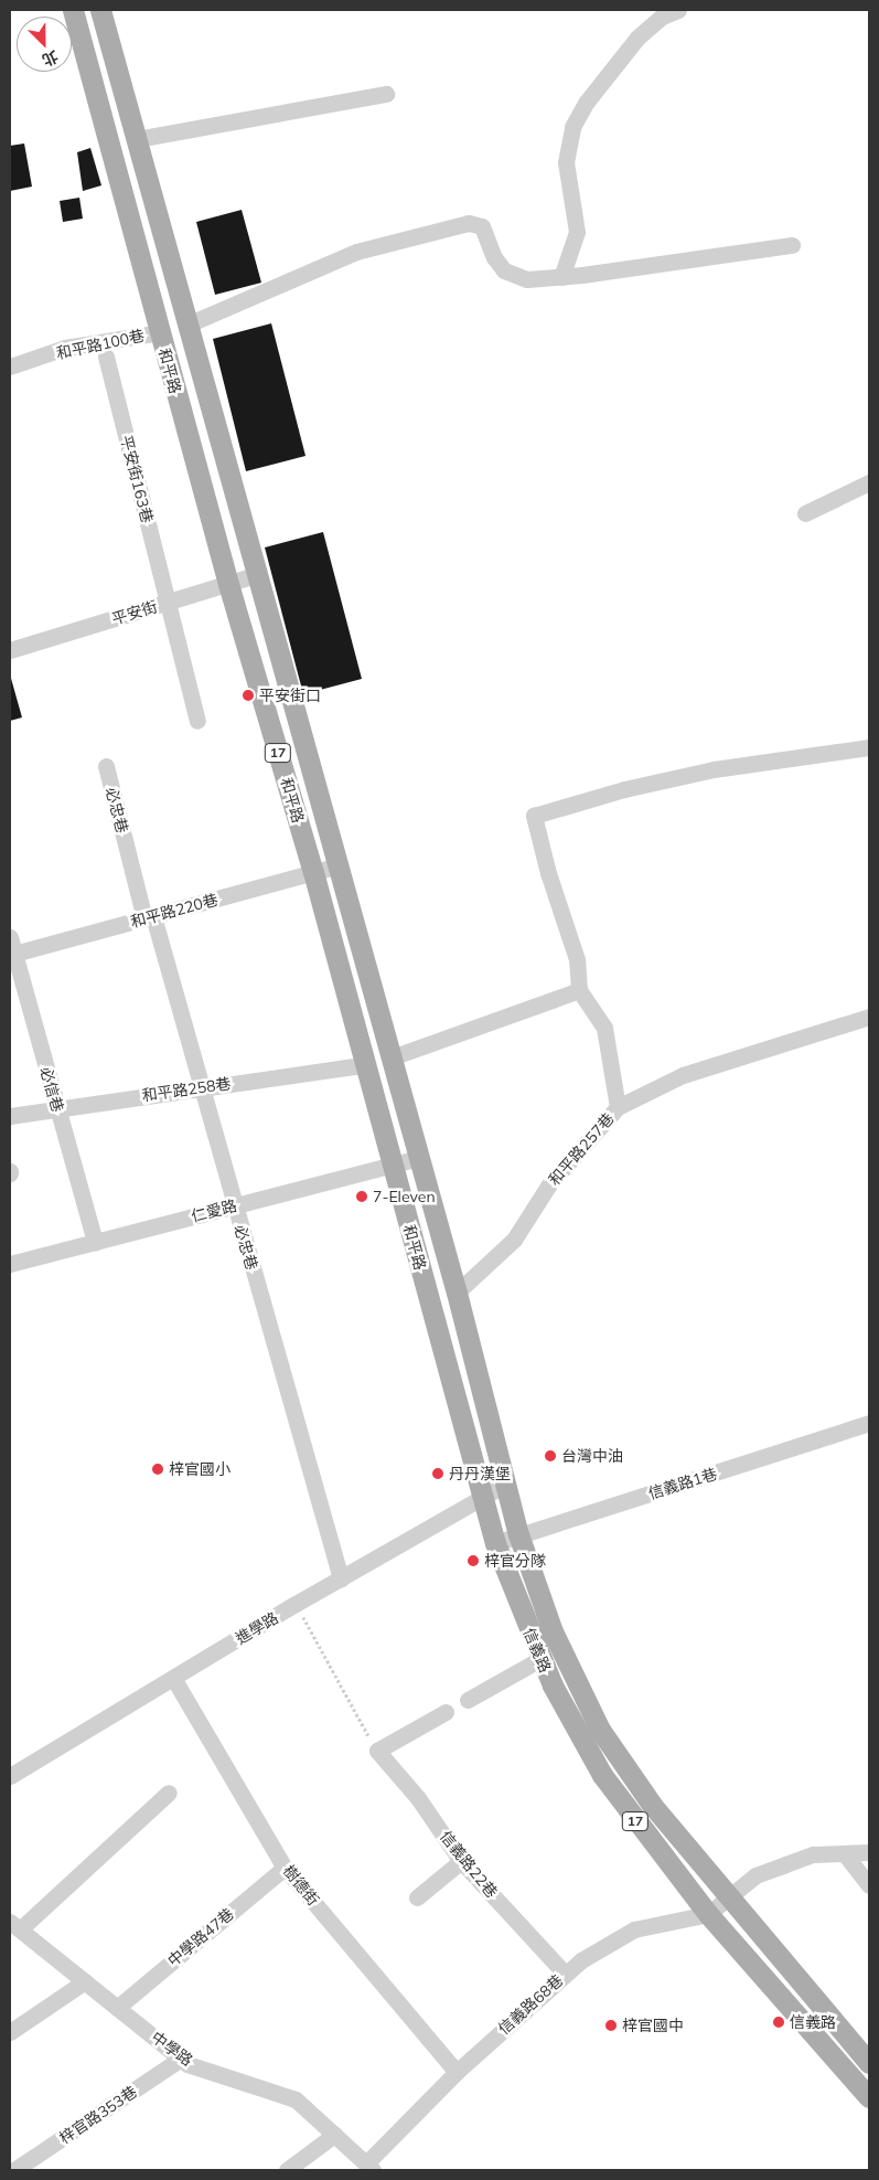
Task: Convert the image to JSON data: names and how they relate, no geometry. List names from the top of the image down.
{
  "streets": {
    "main road": ["和平路", "17", "信義路"],
    "street": [
      "和平路100巷",
      "平安街163巷",
      "平安街",
      "必忠巷",
      "和平路220巷",
      "必信巷",
      "和平路258巷",
      "和平路257巷",
      "仁愛路",
      "信義路1巷",
      "進學路",
      "信義路22巷",
      "樹德街",
      "中學路47巷",
      "信義路68巷",
      "中學路",
      "梓官路353巷"
    ]
  },
  "crossings": [
    ["和平路100巷", "和平路"],
    ["和平路", "平安街"],
    ["和平路", "和平路220巷"],
    ["和平路", "和平路258巷"],
    ["和平路", "和平路257巷"],
    ["和平路", "仁愛路"],
    ["和平路", "進學路"],
    ["和平路", "信義路"],
    ["平安街163巷", "平安街"],
    ["必忠巷", "和平路220巷"],
    ["必忠巷", "和平路258巷"],
    ["必忠巷", "仁愛路"],
    ["必忠巷", "進學路"],
    ["和平路220巷", "必信巷"],
    ["必信巷", "和平路258巷"],
    ["必信巷", "仁愛路"],
    ["信義路1巷", "信義路"],
    ["進學路", "信義路"],
    ["進學路", "樹德街"],
    ["信義路", "信義路68巷"],
    ["信義路22巷", "信義路68巷"],
    ["樹德街", "中學路47巷"],
    ["樹德街", "信義路68巷"],
    ["中學路47巷", "中學路"],
    ["信義路68巷", "中學路"],
    ["中學路", "梓官路353巷"]
  ],
  "places": [
    "平安街口",
    "7-Eleven",
    "台灣中油",
    "梓官國小",
    "丹丹漢堡",
    "梓官分隊",
    "信義路",
    "梓官國中"
  ],
  "north": "bottom right"
}
